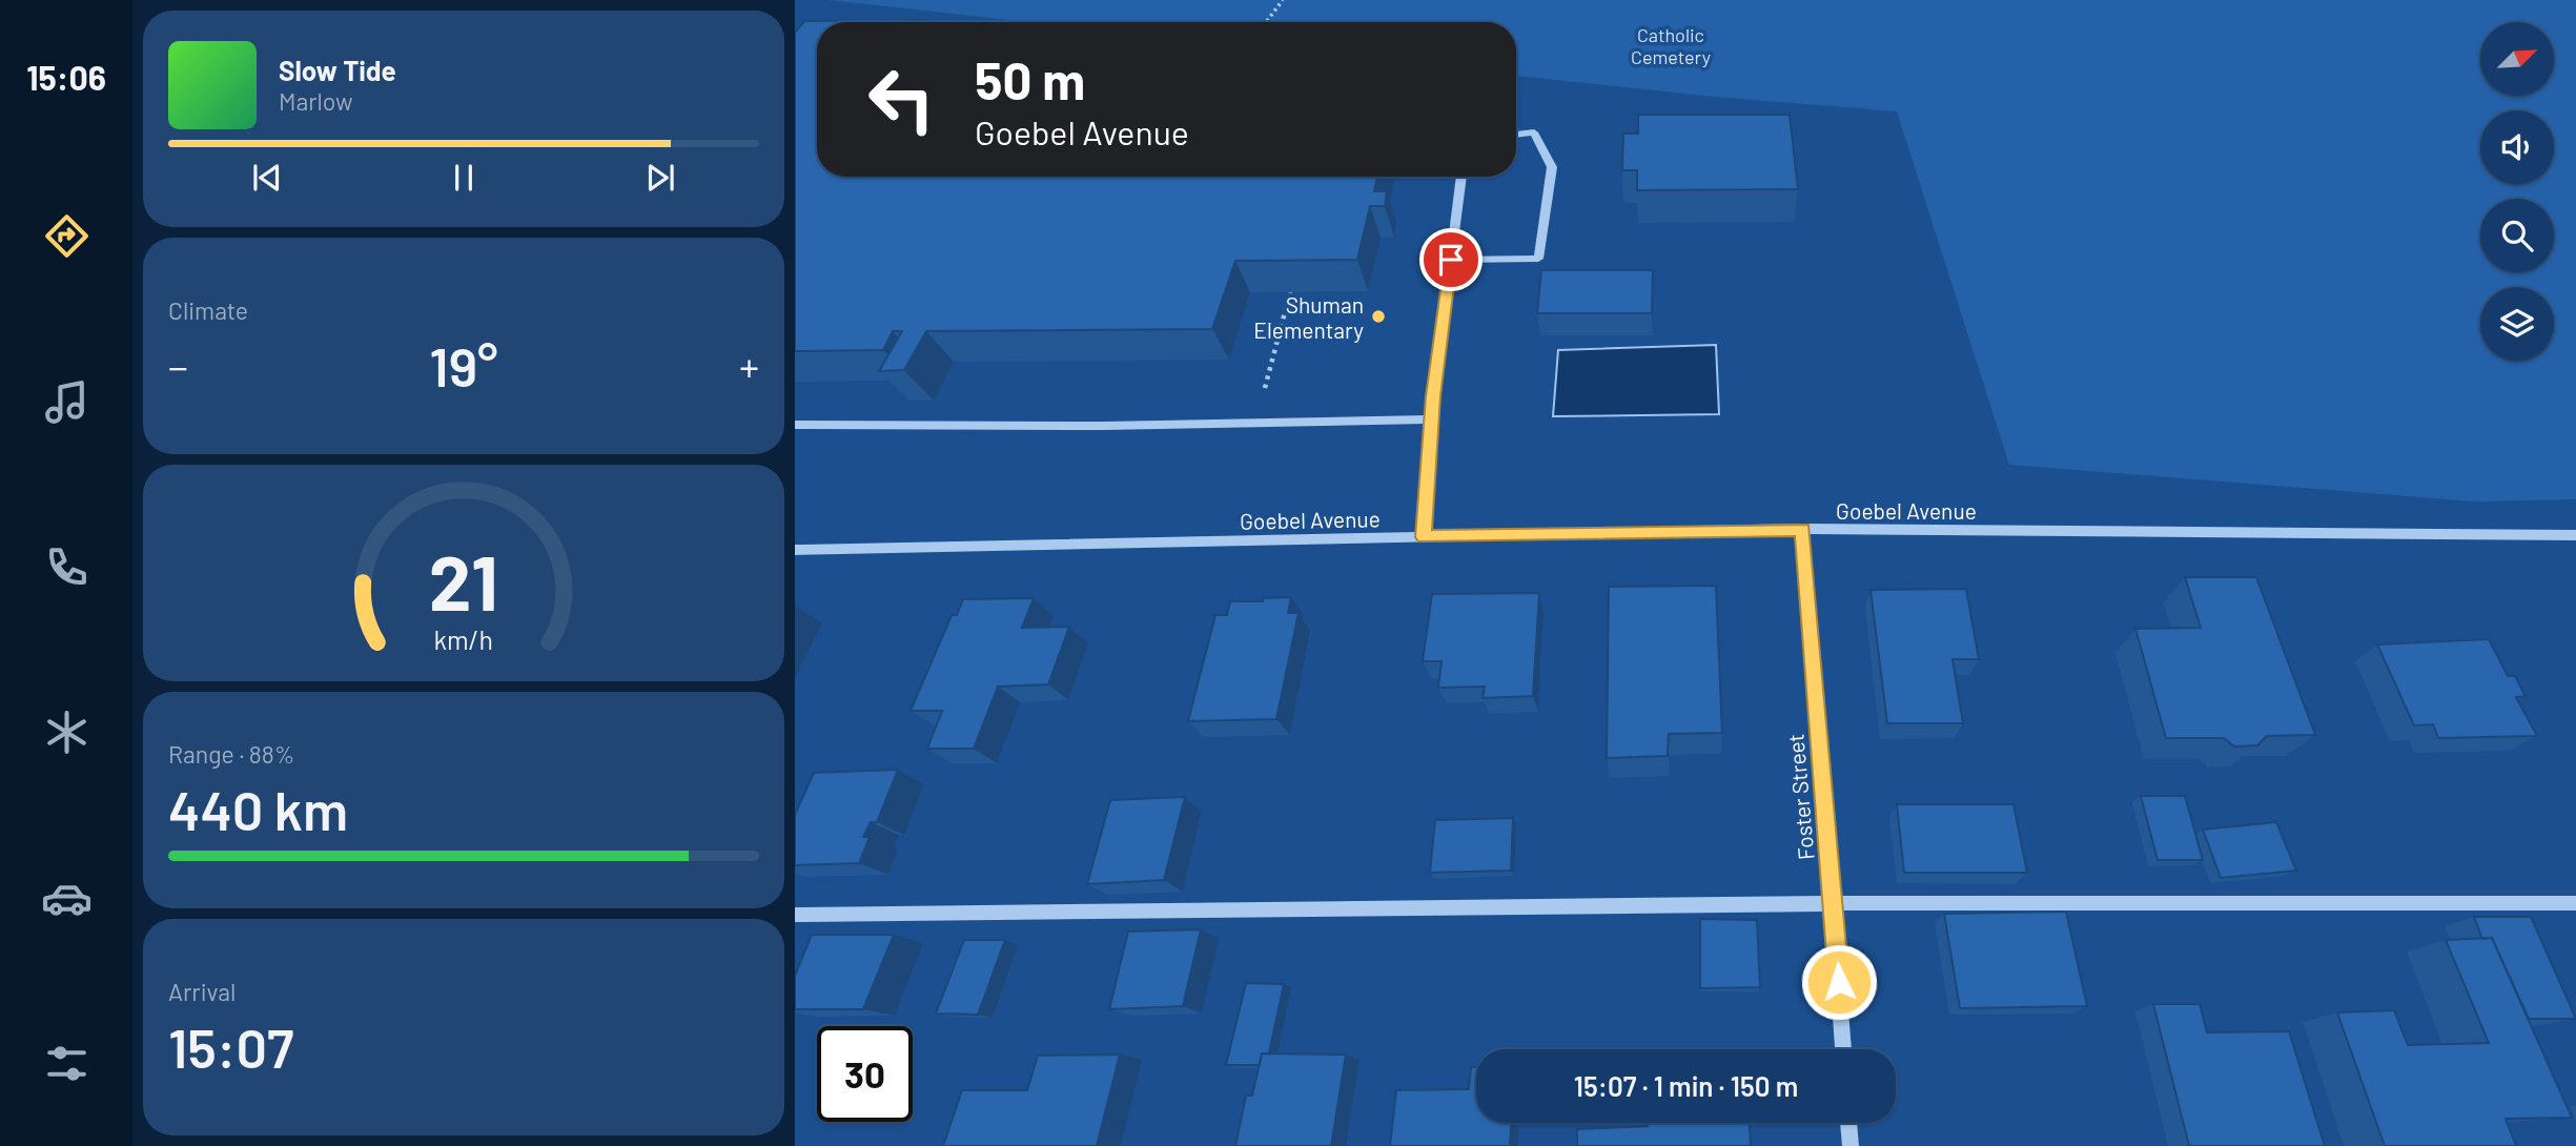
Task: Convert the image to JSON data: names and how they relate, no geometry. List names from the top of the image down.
{
  "streets": {
    "street": ["Goebel Avenue", "Foster Street"]
  },
  "crossings": [
    ["Goebel Avenue", "Foster Street"]
  ],
  "parks": ["Catholic Cemetery"],
  "places": ["Shuman Elementary"],
  "north": "top right",
  "page": {
    "tabs": "15:06",
    "turn": ["50 m", "Goebel Avenue"],
    "song": ["Slow Tide", "Marlow"],
    "tile": [
      "Climate",
      ["Range · 88%", "440 km"],
      ["Arrival", "15:07"]
    ],
    "heat": ["−", "19°", "+"],
    "limit": "30",
    "trip": "15:07 · 1 min · 150 m",
    "gauge": ["21", "km/h"]
  }
}
